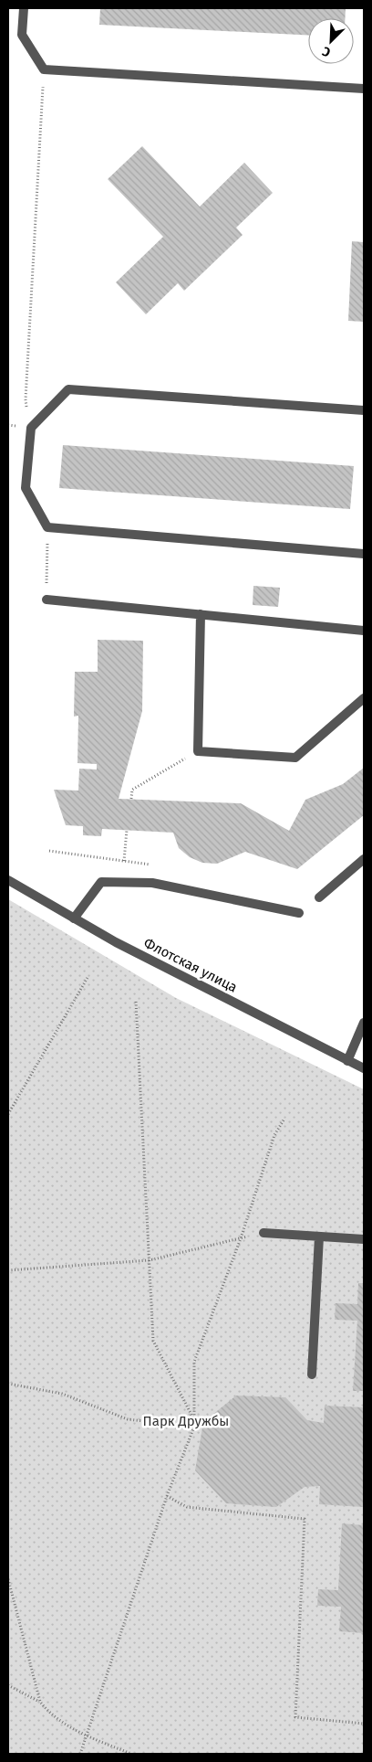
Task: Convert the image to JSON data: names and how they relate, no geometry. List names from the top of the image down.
{
  "streets": {
    "street": ["Флотская улица"]
  },
  "parks": ["Парк Дружбы"],
  "north": "bottom left"
}
